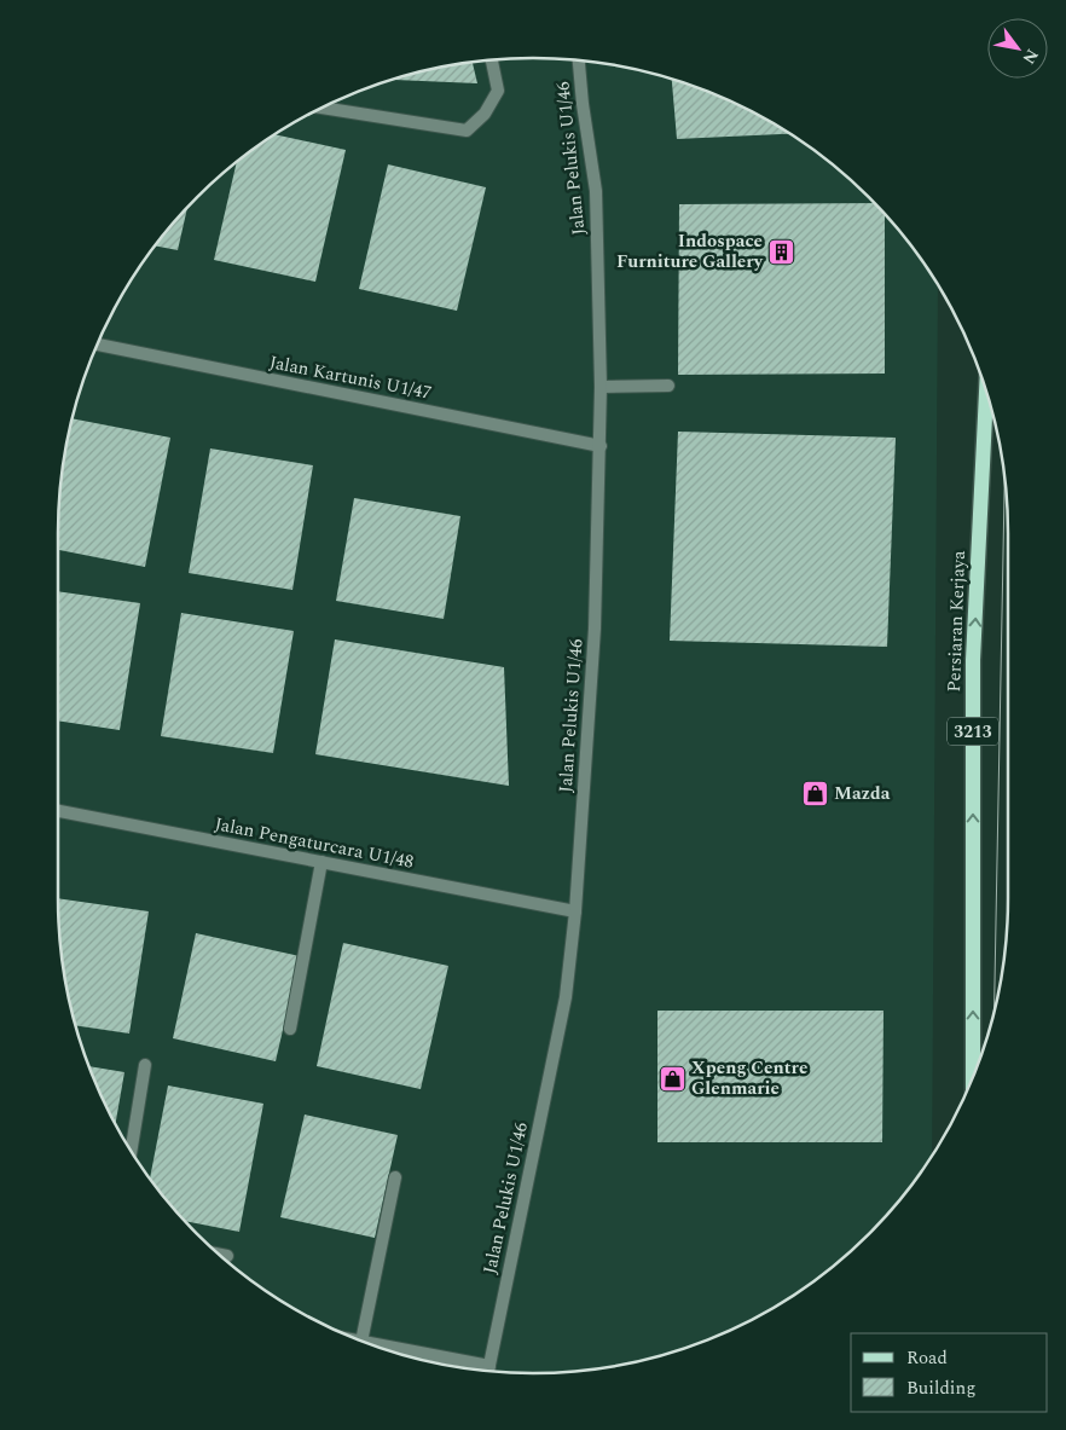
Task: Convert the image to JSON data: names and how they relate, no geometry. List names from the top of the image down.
{
  "streets": {
    "main road": ["Persiaran Kerjaya", "3213"],
    "street": ["Jalan Pelukis U1/46", "Jalan Kartunis U1/47", "Jalan Pengaturcara U1/48"]
  },
  "crossings": [
    ["Jalan Pelukis U1/46", "Jalan Kartunis U1/47"],
    ["Jalan Pelukis U1/46", "Jalan Pengaturcara U1/48"]
  ],
  "one_way": ["Persiaran Kerjaya"],
  "places": {
    "building": ["Indospace Furniture Gallery"],
    "shop": ["Mazda", "Xpeng Centre Glenmarie"]
  },
  "legend": ["Road", "Building"],
  "north": "bottom right"
}
